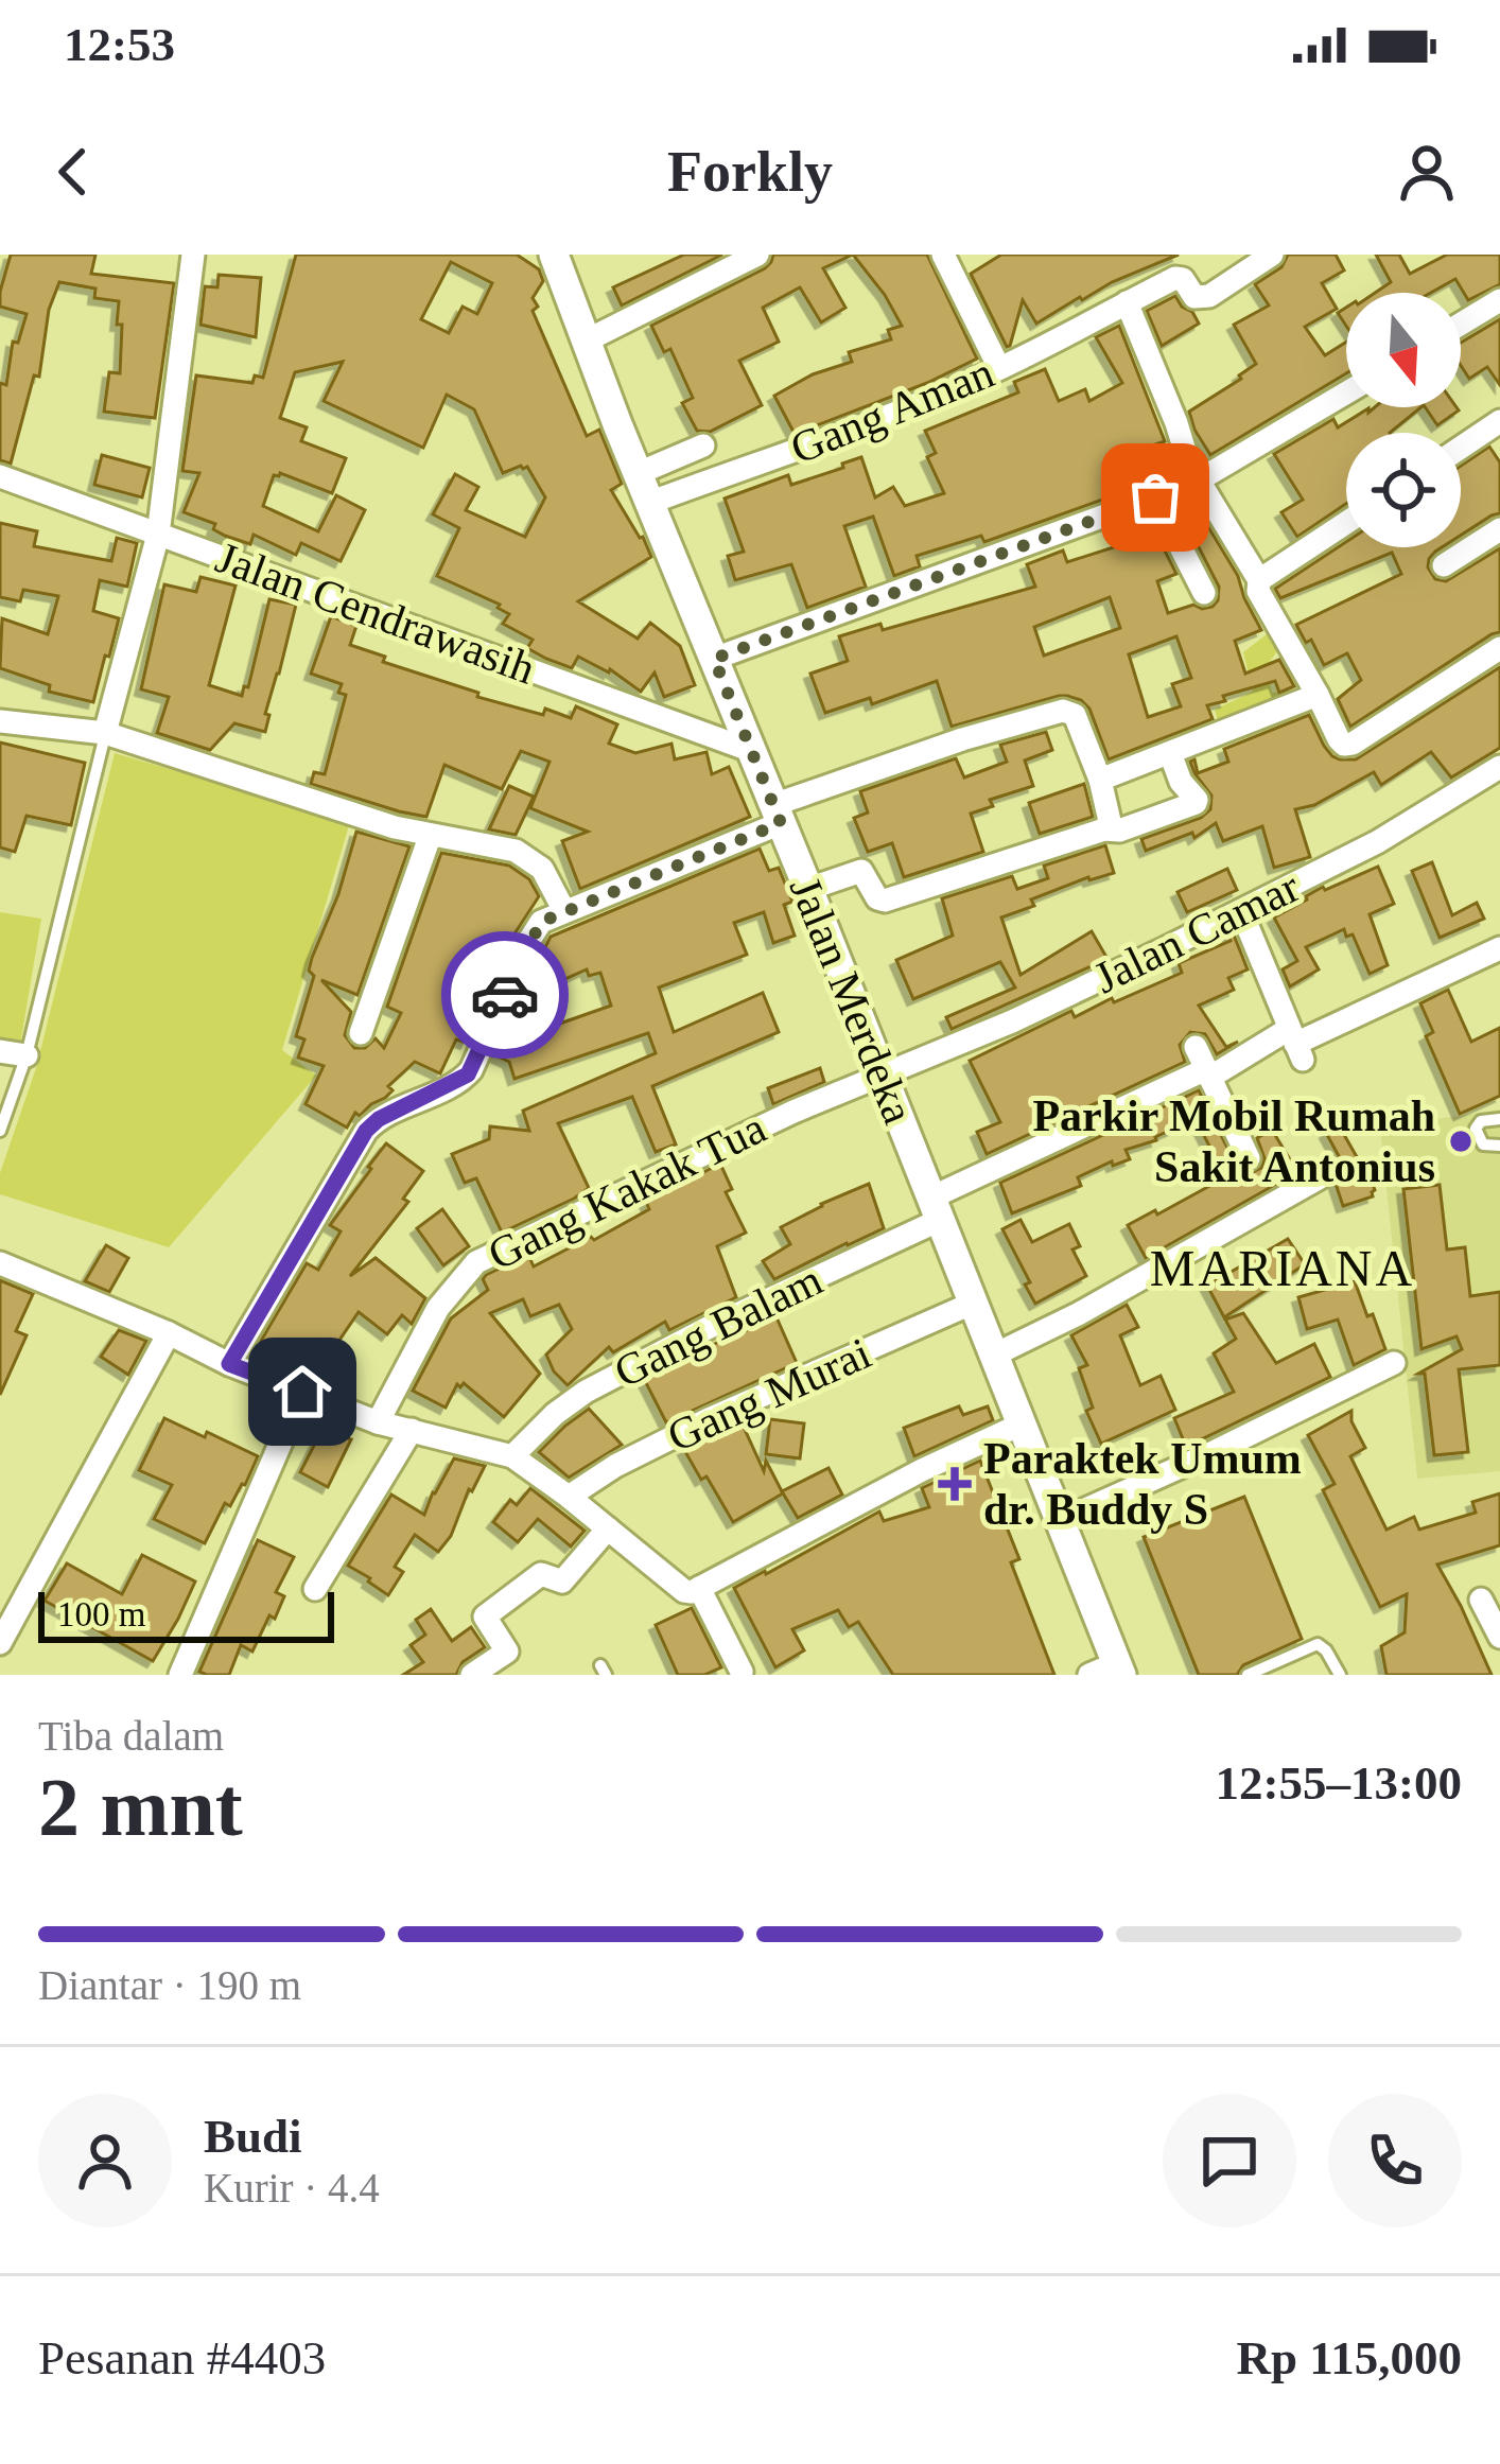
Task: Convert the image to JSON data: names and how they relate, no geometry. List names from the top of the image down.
{
  "streets": {
    "street": [
      "Gang Aman",
      "Jalan Cendrawasih",
      "Jalan Camar",
      "Jalan Merdeka",
      "Gang Kakak Tua",
      "Gang Balam",
      "Gang Murai"
    ]
  },
  "crossings": [
    ["Gang Aman", "Jalan Merdeka"],
    ["Jalan Cendrawasih", "Jalan Merdeka"],
    ["Jalan Camar", "Jalan Merdeka"],
    ["Jalan Camar", "Gang Kakak Tua"],
    ["Jalan Merdeka", "Gang Kakak Tua"],
    ["Jalan Merdeka", "Gang Balam"],
    ["Jalan Merdeka", "Gang Murai"]
  ],
  "districts": ["MARIANA"],
  "places": {
    "other": ["Parkir Mobil Rumah Sakit Antonius"],
    "health": ["Paraktek Umum dr. Buddy S"]
  },
  "scale_bar": "100 m",
  "north": "bottom",
  "page": {
    "status": "12:53",
    "header": "Forkly",
    "scale": "100 m",
    "heading": ["2 mnt", "Tiba dalam", "12:55–13:00"],
    "panel": [
      "Budi",
      "Kurir · 4.4",
      "Pesanan #4403",
      "Rp 115,000"
    ],
    "bar": "Diantar · 190 m"
  }
}
